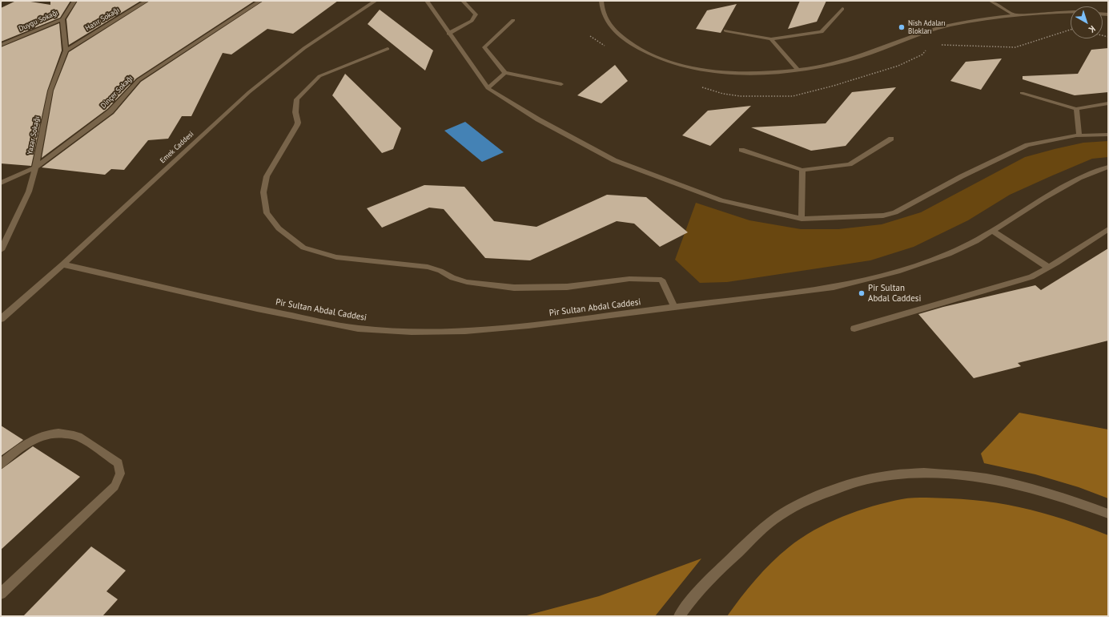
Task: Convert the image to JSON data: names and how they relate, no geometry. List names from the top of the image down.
{
  "streets": {
    "street": [
      "Hasır Sokağı",
      "Duygu Sokağı",
      "Dinçer Sokağı",
      "Yazar Sokağı",
      "Emek Caddesi",
      "Pir Sultan Abdal Caddesi"
    ]
  },
  "crossings": [
    ["Hasır Sokağı", "Yazar Sokağı"],
    ["Duygu Sokağı", "Yazar Sokağı"],
    ["Dinçer Sokağı", "Yazar Sokağı"],
    ["Emek Caddesi", "Pir Sultan Abdal Caddesi"]
  ],
  "places": ["Nish Adaları Blokları", "Pir Sultan Abdal Caddesi"],
  "north": "bottom right"
}
